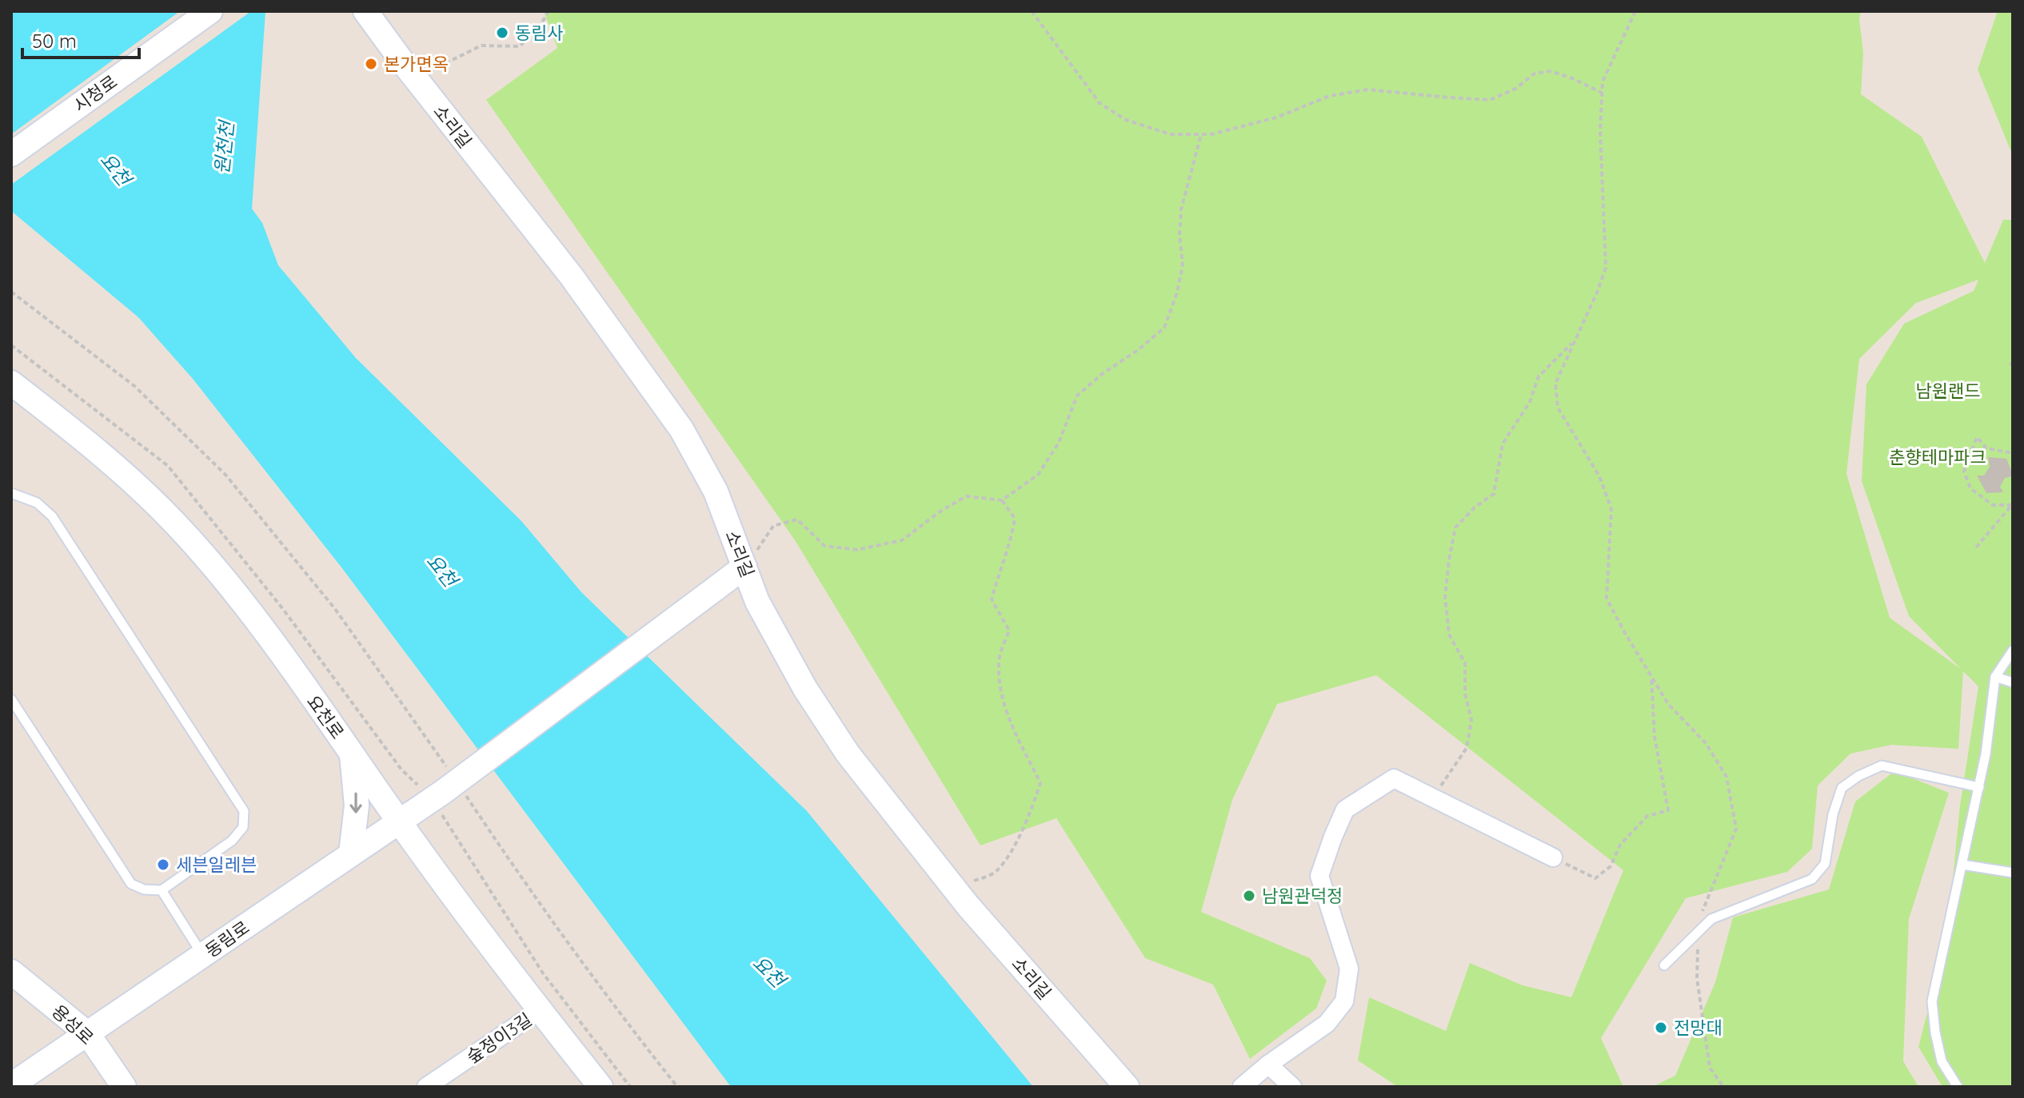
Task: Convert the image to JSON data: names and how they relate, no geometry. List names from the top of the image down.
{
  "streets": {
    "street": [
      "시청로",
      "소리길",
      "요천로",
      "동림로",
      "용성로",
      "숲정이3길"
    ]
  },
  "crossings": [
    ["소리길", "동림로"],
    ["요천로", "동림로"],
    ["요천로", "숲정이3길"],
    ["동림로", "용성로"]
  ],
  "water": ["원천천", "요천"],
  "parks": ["남원랜드", "춘향테마파크"],
  "places": [
    "동림사",
    "본가면옥",
    "세븐일레븐",
    "남원관덕정",
    "전망대"
  ],
  "scale_bar": "50 m"
}
